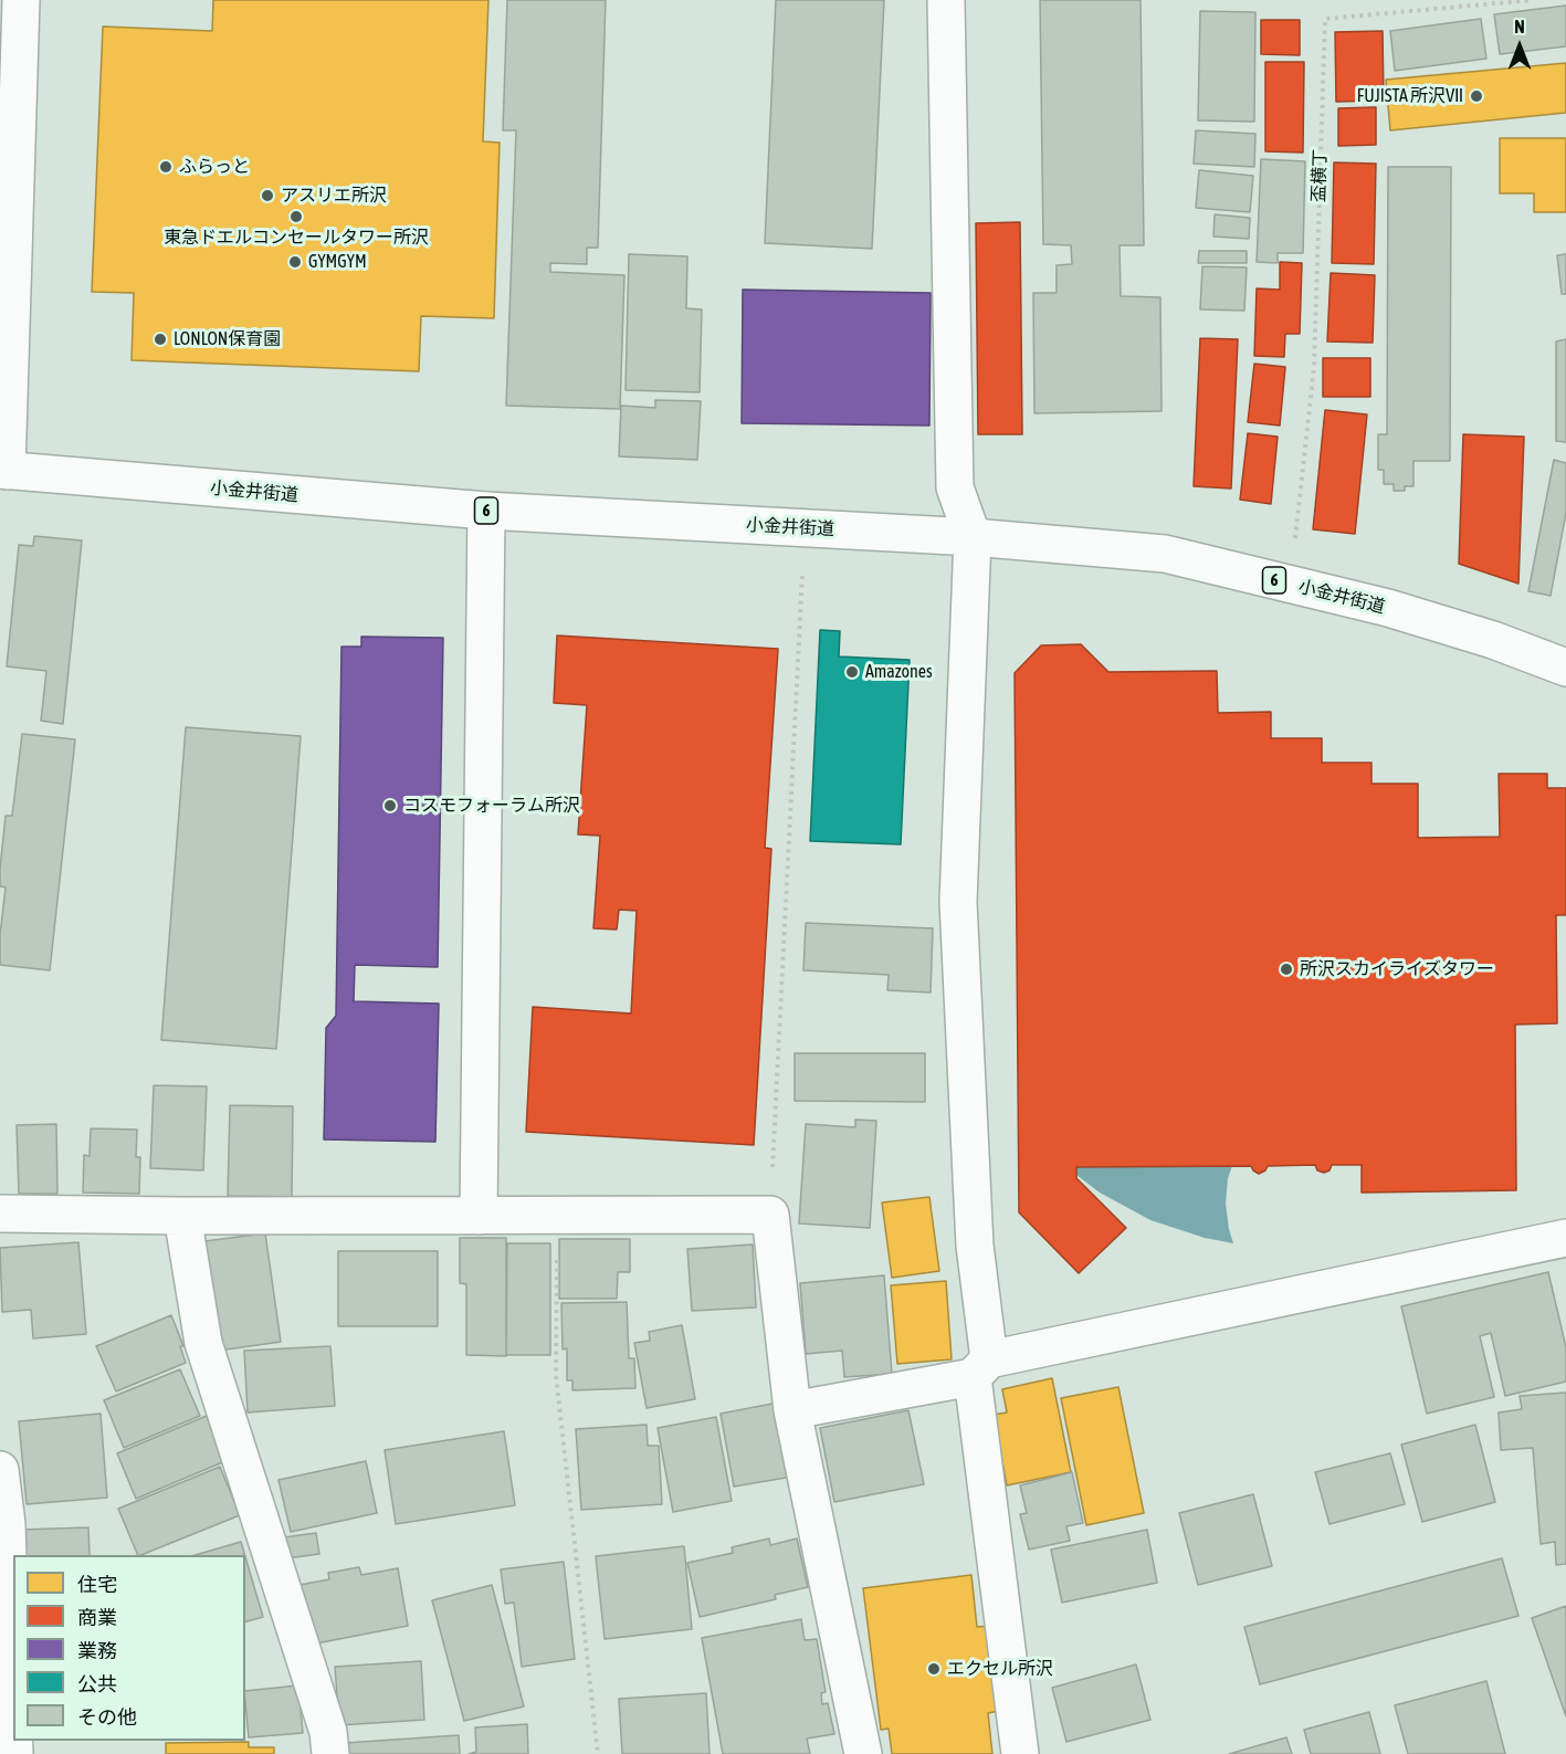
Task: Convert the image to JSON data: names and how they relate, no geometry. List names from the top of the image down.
{
  "streets": {
    "street": ["小金井街道", "6"],
    "path": ["盃横丁"]
  },
  "places": [
    "FUJISTA 所沢Ⅶ",
    "ふらっと",
    "アスリエ所沢",
    "東急ドエルコンセールタワー所沢",
    "GYMGYM",
    "LONLON保育園",
    "Amazones",
    "コスモフォーラム所沢",
    "所沢スカイライズタワー",
    "エクセル所沢"
  ],
  "legend": [
    "住宅",
    "商業",
    "業務",
    "公共",
    "その他"
  ],
  "north": "top"
}
